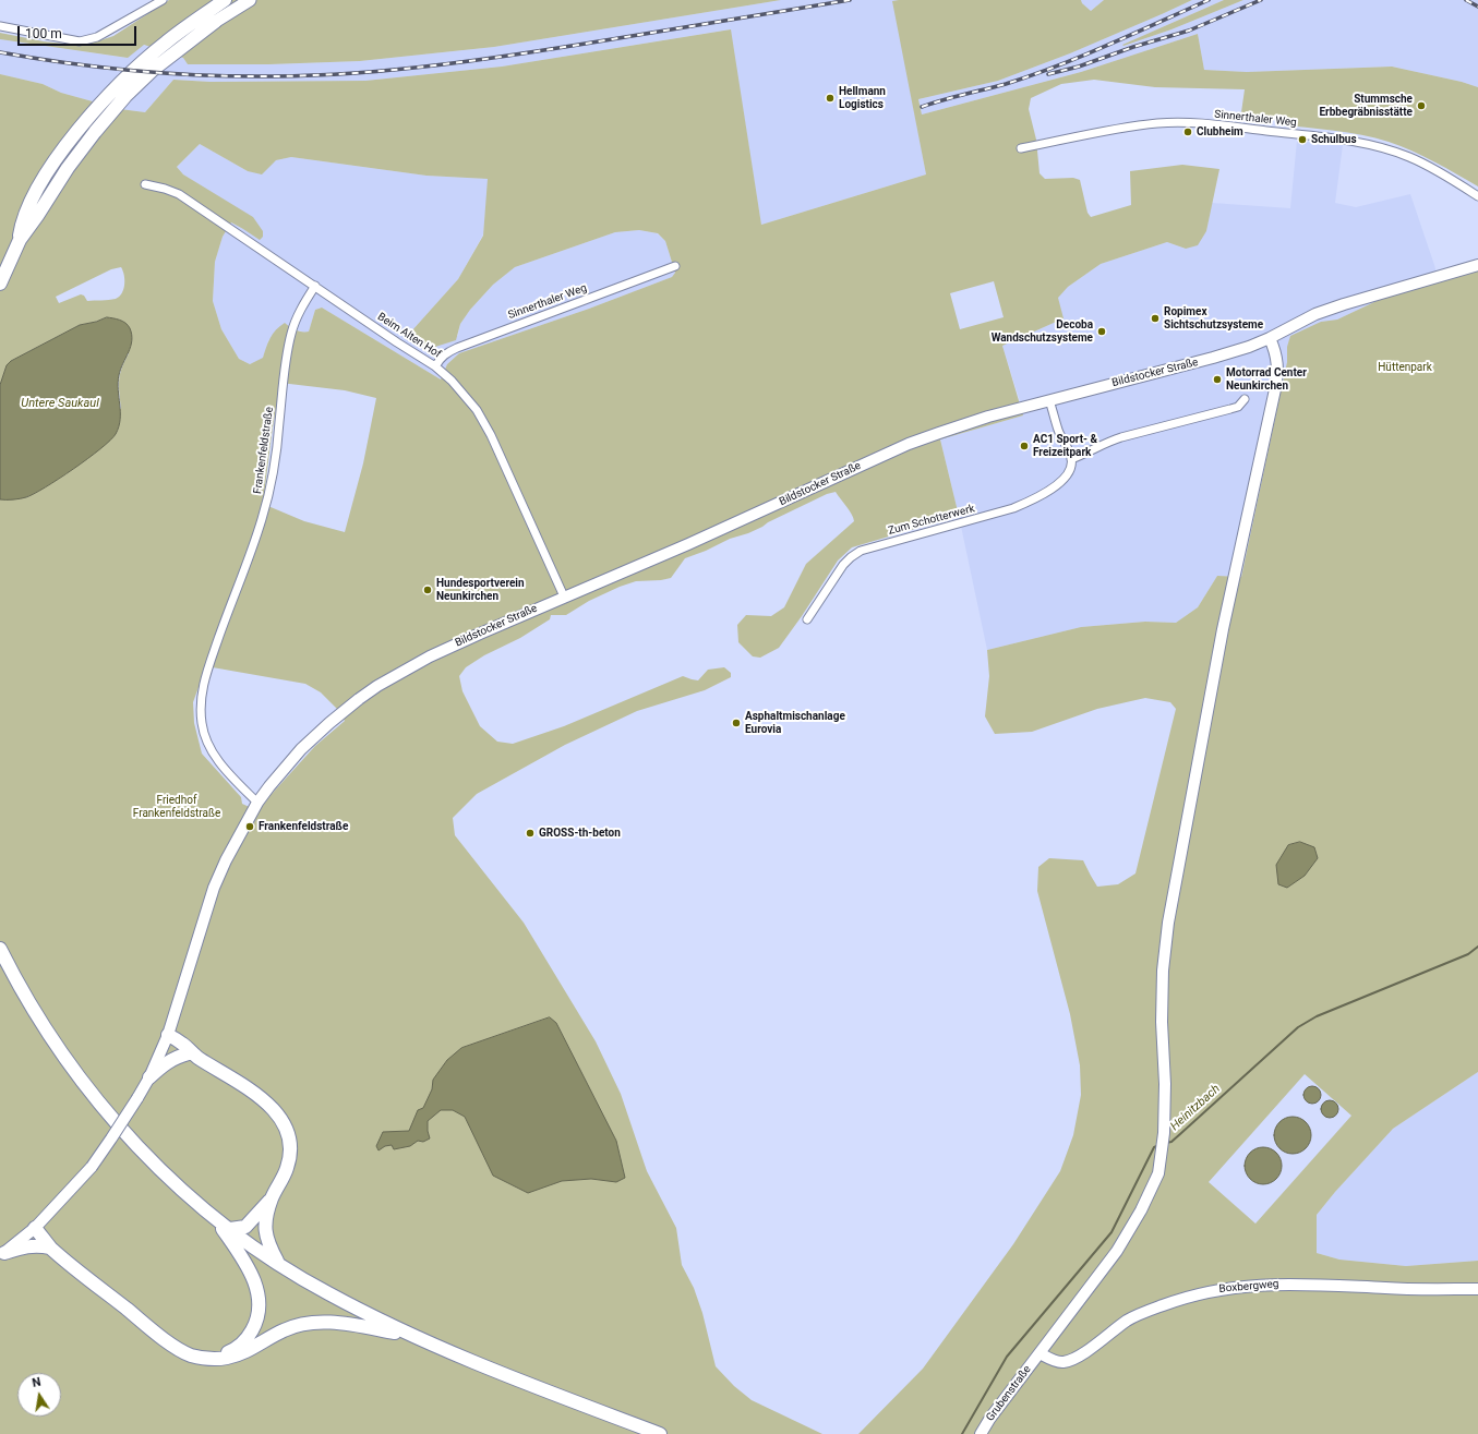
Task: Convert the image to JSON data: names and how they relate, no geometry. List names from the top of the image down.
{
  "streets": {
    "main road": ["Bildstocker Straße", "Boxbergweg", "Grubenstraße"],
    "street": [
      "Sinnerthaler Weg",
      "Beim Alten Hof",
      "Frankenfeldstraße",
      "Zum Schotterwerk"
    ]
  },
  "crossings": [
    ["Sinnerthaler Weg", "Beim Alten Hof"],
    ["Beim Alten Hof", "Bildstocker Straße"],
    ["Beim Alten Hof", "Frankenfeldstraße"],
    ["Bildstocker Straße", "Frankenfeldstraße"],
    ["Bildstocker Straße", "Grubenstraße"],
    ["Boxbergweg", "Grubenstraße"]
  ],
  "water": ["Untere Saukaul", "Heinitzbach"],
  "parks": ["Hüttenpark", "Friedhof Frankenfeldstraße"],
  "places": [
    "Hellmann Logistics",
    "Stummsche Erbbegräbnisstätte",
    "Clubheim",
    "Schulbus",
    "Ropimex Sichtschutzsysteme",
    "Decoba Wandschutzsysteme",
    "Motorrad Center Neunkirchen",
    "AC1 Sport- & Freizeitpark",
    "Hundesportverein Neunkirchen",
    "Asphaltmischanlage Eurovia",
    "Frankenfeldstraße",
    "GROSS-th-beton"
  ],
  "scale_bar": "100 m",
  "north": "top"
}
